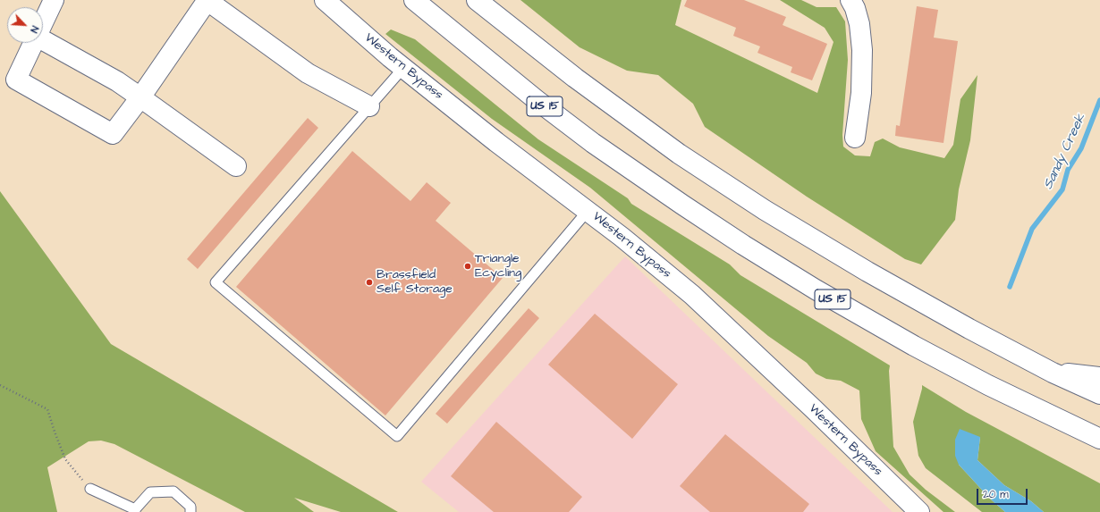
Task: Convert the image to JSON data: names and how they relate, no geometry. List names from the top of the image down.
{
  "streets": {
    "main road": ["Western Bypass", "US 15"]
  },
  "water": ["Sandy Creek"],
  "places": ["Triangle Ecycling", "Brassfield Self Storage"],
  "scale_bar": "20 m",
  "north": "bottom right"
}
